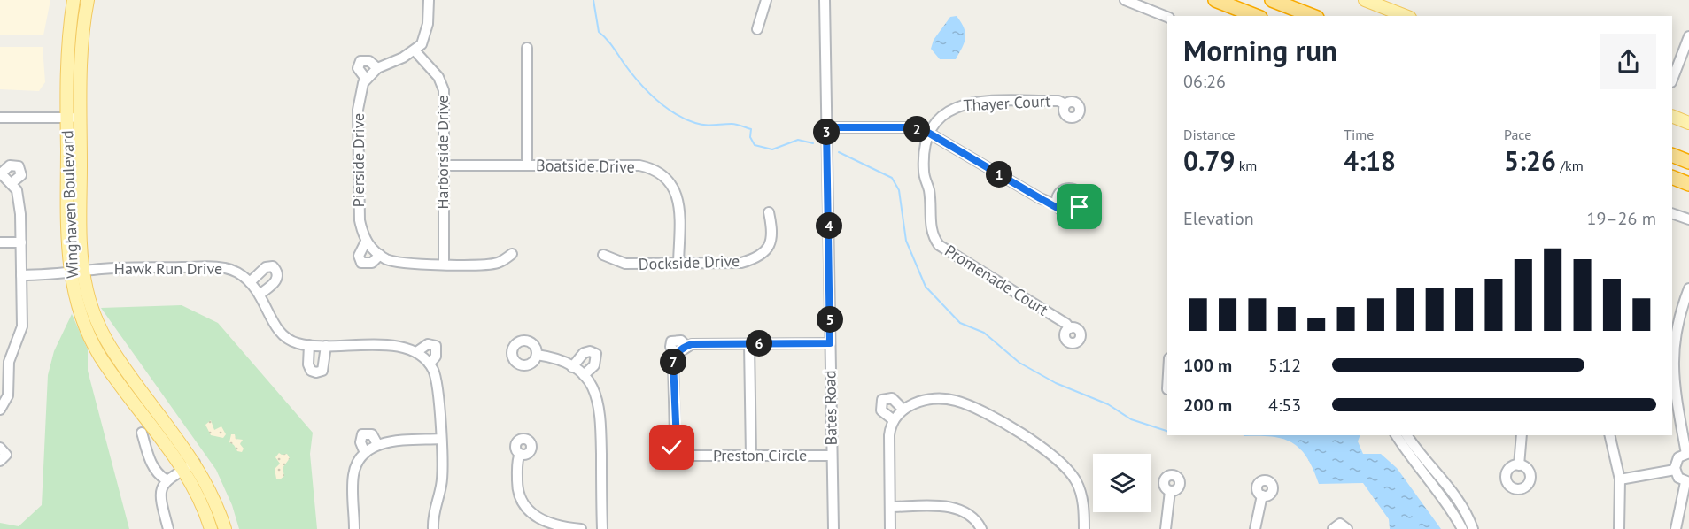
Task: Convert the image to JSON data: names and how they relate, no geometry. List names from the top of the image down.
{
  "streets": {
    "main road": ["Winghaven Boulevard"],
    "street": [
      "Thayer Court",
      "Harborside Drive",
      "Pierside Drive",
      "Boatside Drive",
      "Dockside Drive",
      "Hawk Run Drive",
      "Promenade Court",
      "Bates Road",
      "Preston Circle"
    ]
  },
  "crossings": [
    ["Thayer Court", "Promenade Court"],
    ["Harborside Drive", "Pierside Drive"],
    ["Harborside Drive", "Boatside Drive"],
    ["Boatside Drive", "Dockside Drive"],
    ["Winghaven Boulevard", "Hawk Run Drive"],
    ["Bates Road", "Preston Circle"]
  ],
  "page": {
    "heading": ["Morning run", "06:26"],
    "stats": [
      ["Distance", "0.79 km"],
      ["Time", "4:18"],
      ["Pace", "5:26 /km"]
    ],
    "pins": [
      "2",
      "3",
      "1",
      "4",
      "5",
      "6",
      "7"
    ],
    "chart": ["Elevation", "19–26 m"],
    "list": [
      {
        "name": "100 m",
        "note": "5:12"
      },
      {
        "name": "200 m",
        "note": "4:53"
      }
    ]
  }
}
